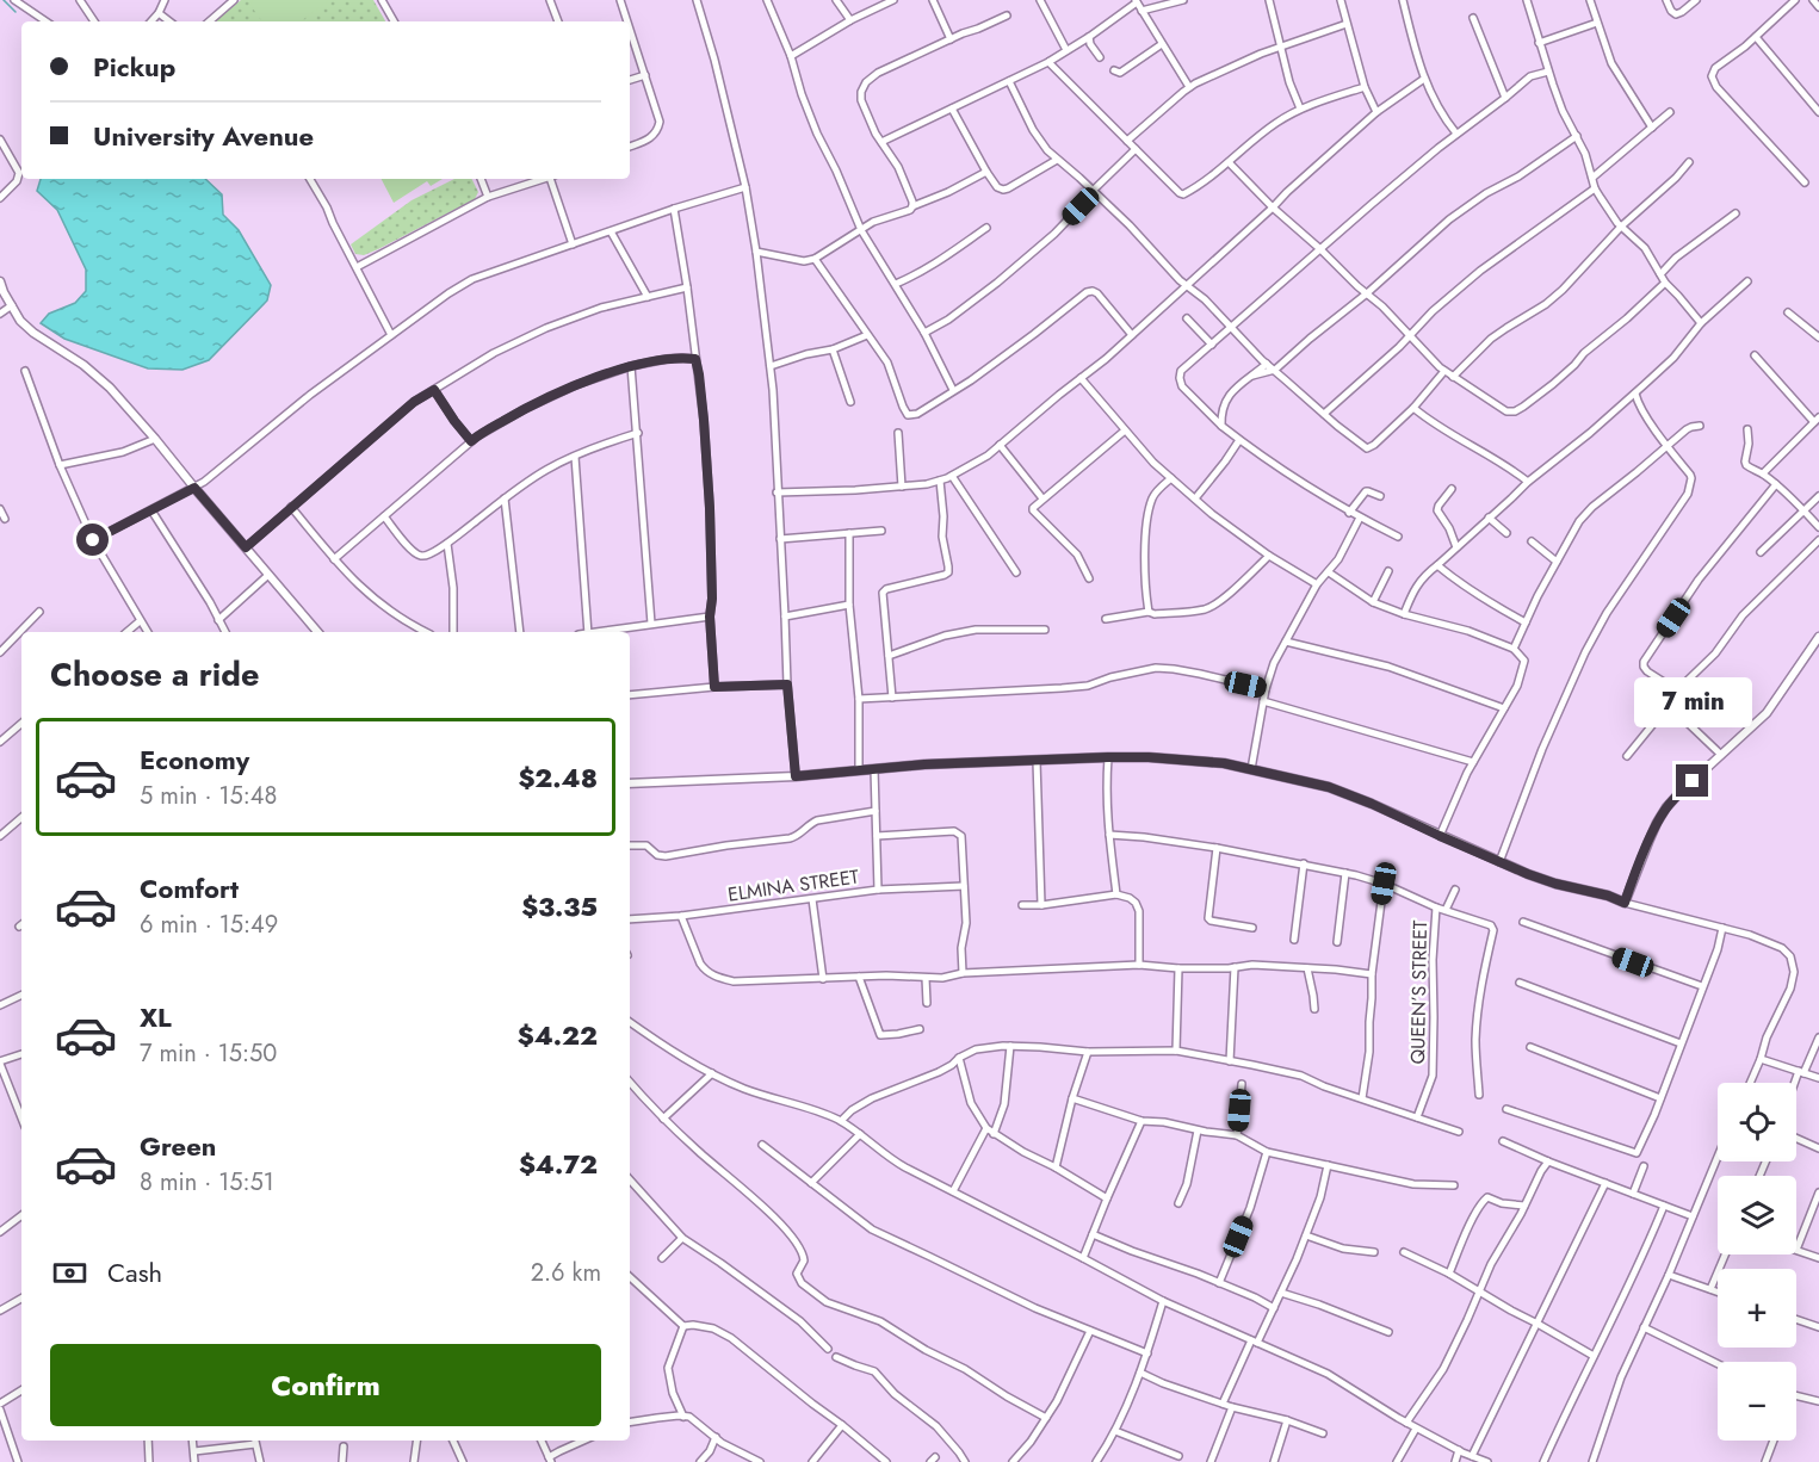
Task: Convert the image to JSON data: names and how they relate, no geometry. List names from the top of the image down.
{
  "streets": {
    "street": ["ELMINA STREET", "QUEEN’S STREET"]
  },
  "page": {
    "banner": ["Pickup", "University Avenue"],
    "heading": "Choose a ride",
    "bubble": "7 min",
    "list": [
      {
        "name": "Economy",
        "note": "5 min · 15:48",
        "value": "$2.48"
      },
      {
        "name": "Comfort",
        "note": "6 min · 15:49",
        "value": "$3.35"
      },
      {
        "name": "XL",
        "note": "7 min · 15:50",
        "value": "$4.22"
      },
      {
        "name": "Green",
        "note": "8 min · 15:51",
        "value": "$4.72"
      }
    ],
    "map_buttons": ["+", "−"],
    "pay": ["Cash", "2.6 km"],
    "buttons": "Confirm"
  }
}
